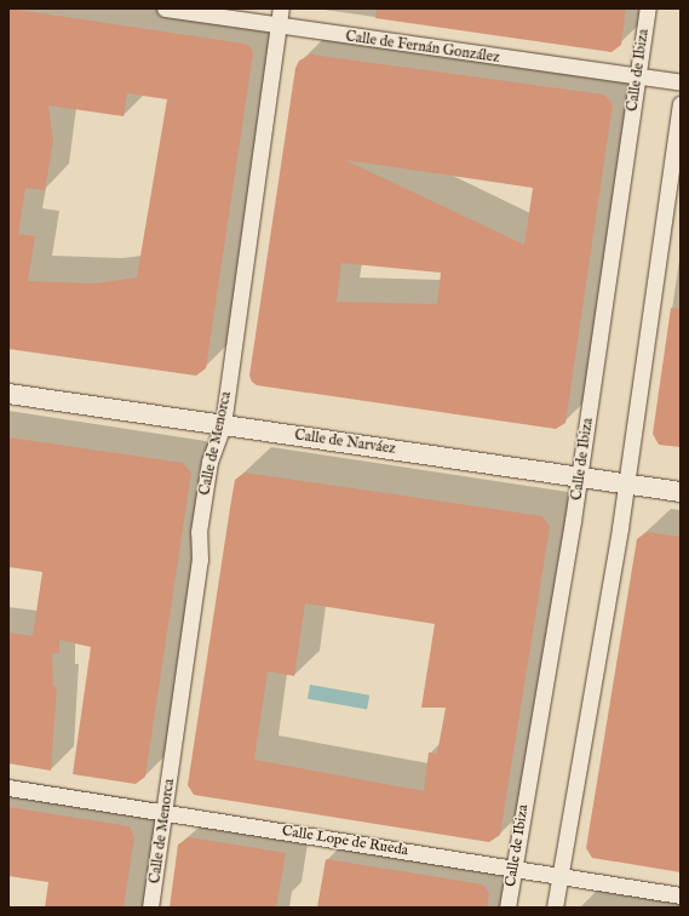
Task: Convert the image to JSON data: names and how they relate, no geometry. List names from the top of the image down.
{
  "streets": {
    "street": [
      "Calle de Fernán González",
      "Calle de Ibiza",
      "Calle de Narváez",
      "Calle de Menorca",
      "Calle Lope de Rueda"
    ]
  },
  "crossings": [
    ["Calle de Fernán González", "Calle de Ibiza"],
    ["Calle de Fernán González", "Calle de Menorca"],
    ["Calle de Ibiza", "Calle de Narváez"],
    ["Calle de Ibiza", "Calle Lope de Rueda"],
    ["Calle de Narváez", "Calle de Menorca"],
    ["Calle de Menorca", "Calle Lope de Rueda"]
  ]
}
